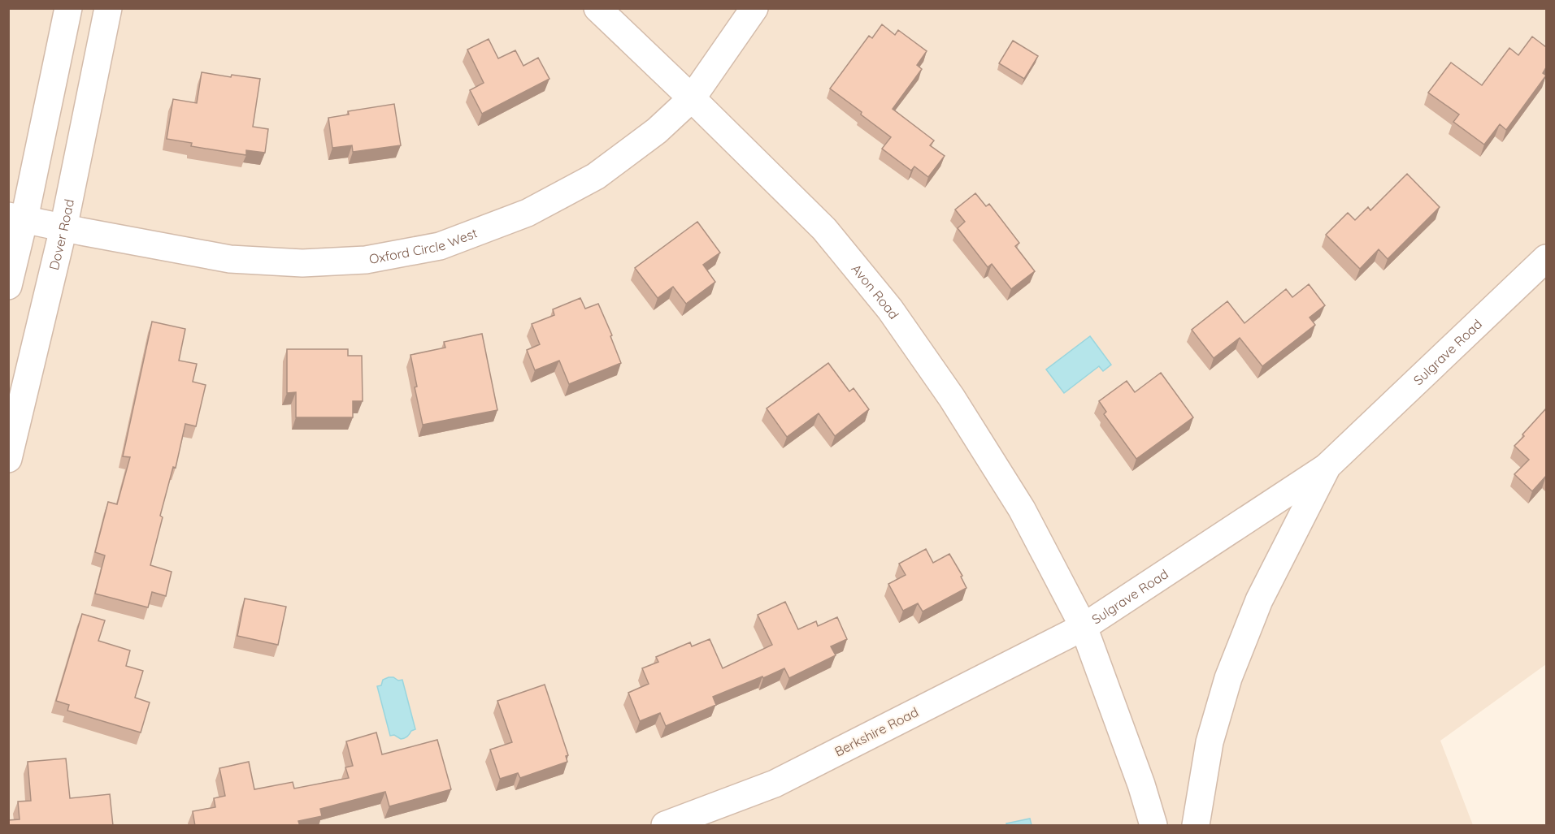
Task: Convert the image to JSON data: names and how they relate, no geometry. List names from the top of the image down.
{
  "streets": {
    "street": [
      "Dover Road",
      "Oxford Circle West",
      "Avon Road",
      "Sulgrave Road",
      "Berkshire Road"
    ]
  },
  "crossings": [
    ["Dover Road", "Oxford Circle West"],
    ["Oxford Circle West", "Avon Road"],
    ["Avon Road", "Sulgrave Road"],
    ["Avon Road", "Berkshire Road"],
    ["Sulgrave Road", "Berkshire Road"]
  ]
}
